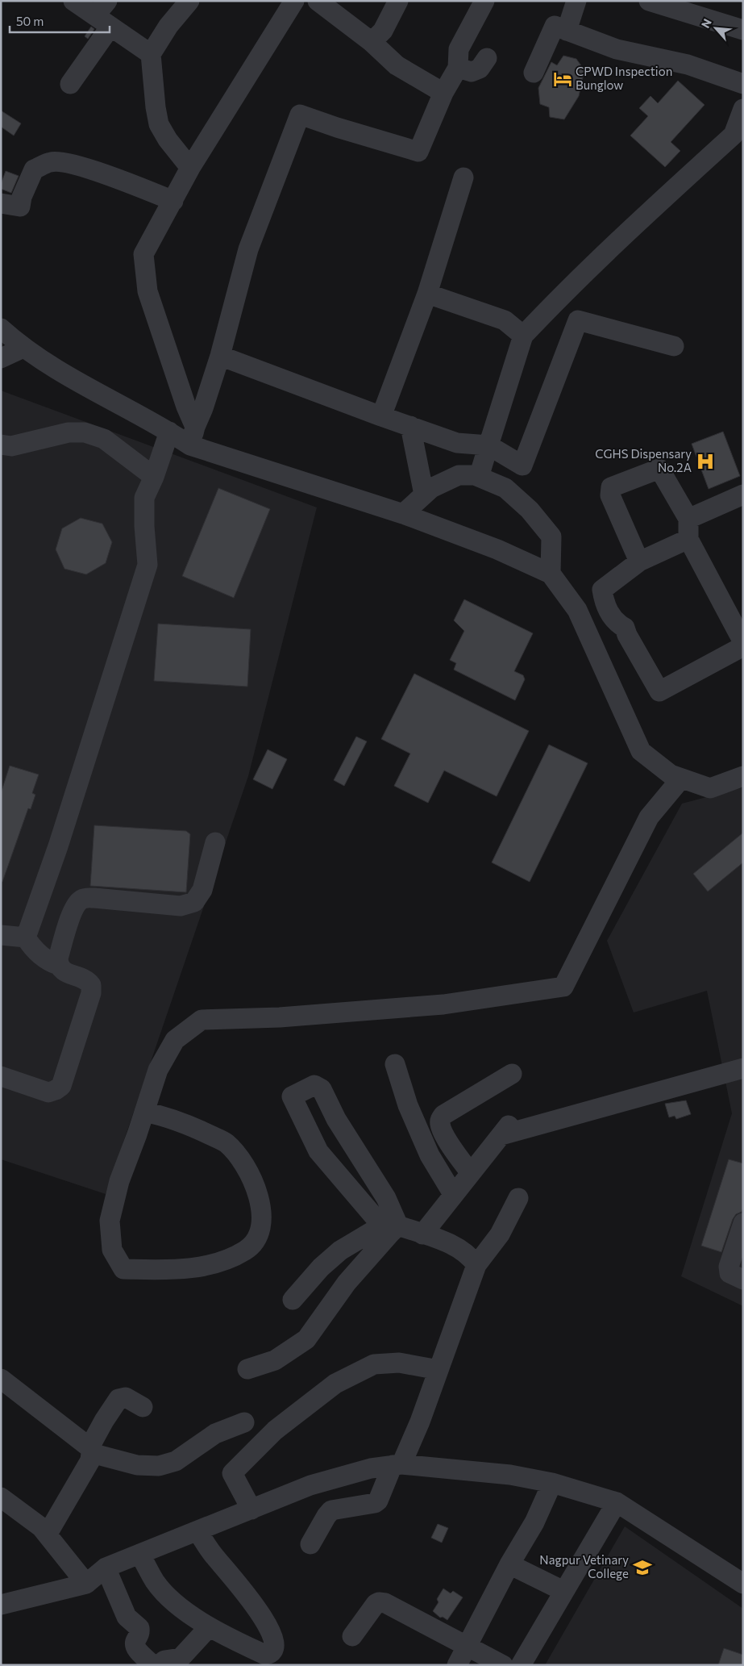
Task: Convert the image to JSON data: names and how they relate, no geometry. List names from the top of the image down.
{
  "places": {
    "hotel": ["CPWD Inspection Bunglow"],
    "hospital": ["CGHS Dispensary No.2A"],
    "school or university": ["Nagpur Vetinary College"]
  },
  "scale_bar": "50 m",
  "north": "top left"
}
